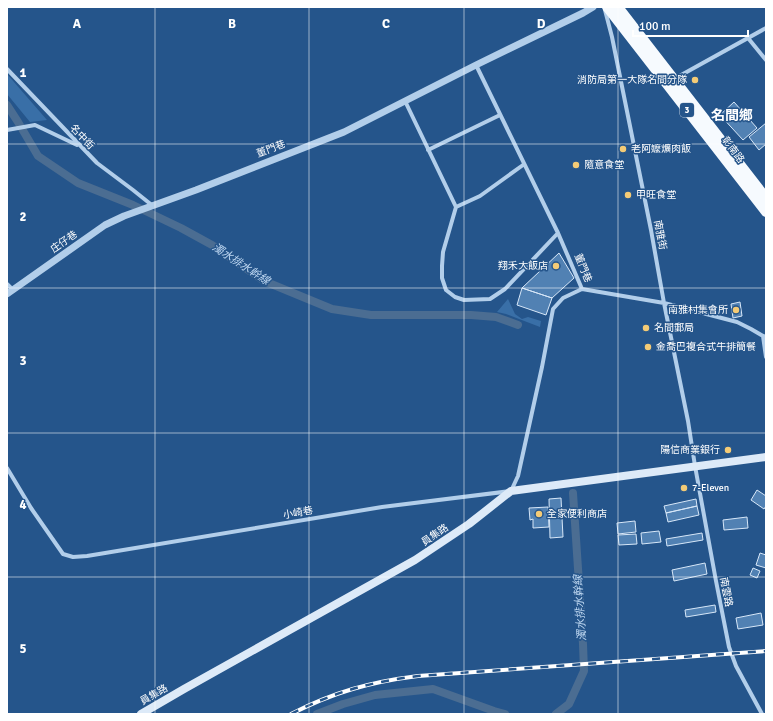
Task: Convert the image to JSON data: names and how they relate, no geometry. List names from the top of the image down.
{
  "streets": {
    "main road": ["3", "彰南路", "員集路"],
    "street": [
      "名中街",
      "董門巷",
      "南雅街",
      "庄仔巷",
      "小崎巷",
      "南雲路"
    ]
  },
  "crossings": [
    ["名中街", "董門巷"],
    ["董門巷", "庄仔巷"],
    ["董門巷", "小崎巷"],
    ["董門巷", "員集路"],
    ["南雅街", "員集路"],
    ["南雅街", "南雲路"],
    ["小崎巷", "員集路"],
    ["員集路", "南雲路"]
  ],
  "districts": ["名間鄉"],
  "water": ["濁水排水幹線"],
  "places": [
    "消防局第一大隊名間分隊",
    "老阿嬤爌肉飯",
    "隨意食堂",
    "甲旺食堂",
    "翔禾大飯店",
    "南雅村集會所",
    "名間郵局",
    "金喬巴複合式牛排簡餐",
    "陽信商業銀行",
    "7-Eleven",
    "全家便利商店"
  ],
  "scale_bar": "100 m",
  "grid": {
    "columns": [
      "A",
      "B",
      "C",
      "D"
    ],
    "rows": [
      "1",
      "2",
      "3",
      "4",
      "5"
    ]
  }
}
